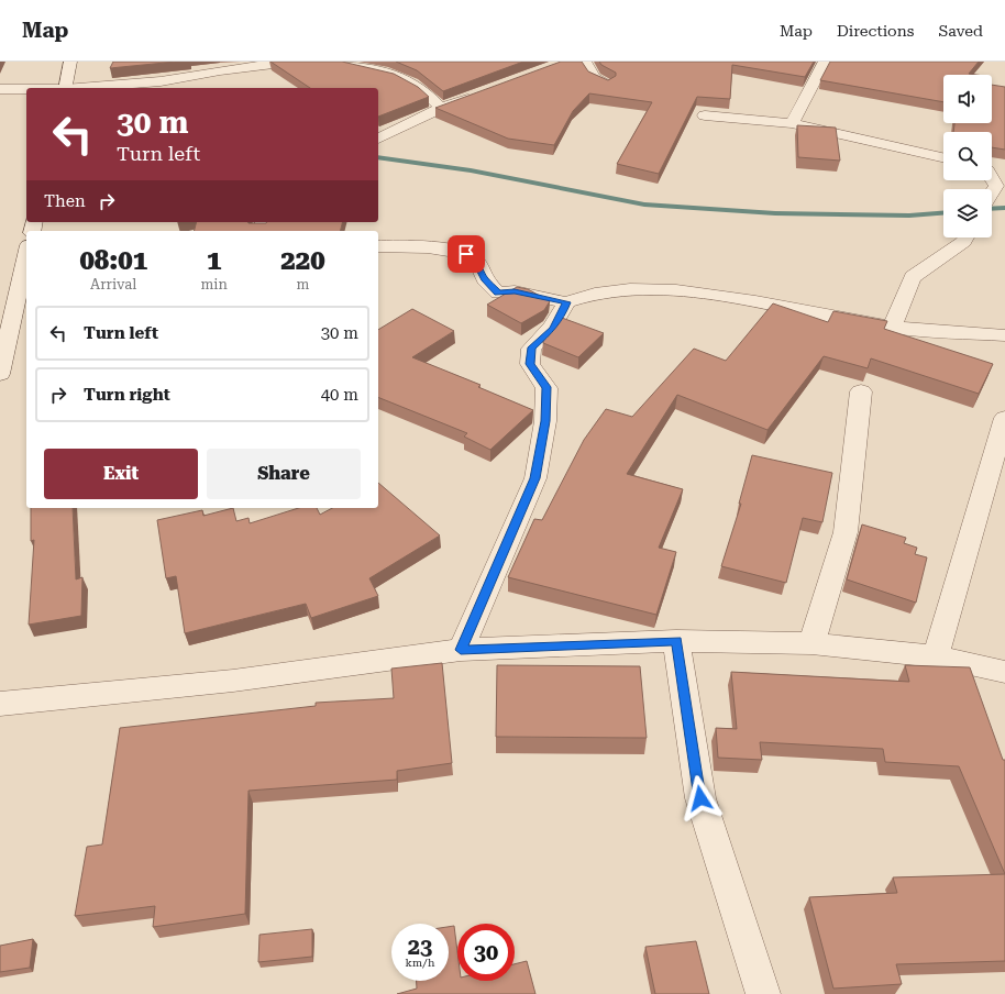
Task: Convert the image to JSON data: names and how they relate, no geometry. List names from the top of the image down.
{
  "page": {
    "header": "Map",
    "nav": ["Map", "Directions", "Saved"],
    "turn": ["30 m", "Turn left"],
    "then": "Then",
    "eta": [
      "08:01",
      "Arrival",
      "1",
      "min",
      "220",
      "m"
    ],
    "list": [
      {
        "name": "Turn left",
        "value": "30 m"
      },
      {
        "name": "Turn right",
        "value": "40 m"
      }
    ],
    "buttons": ["Exit", "Share"],
    "speed": "23 km/h",
    "limit": "30"
  }
}
